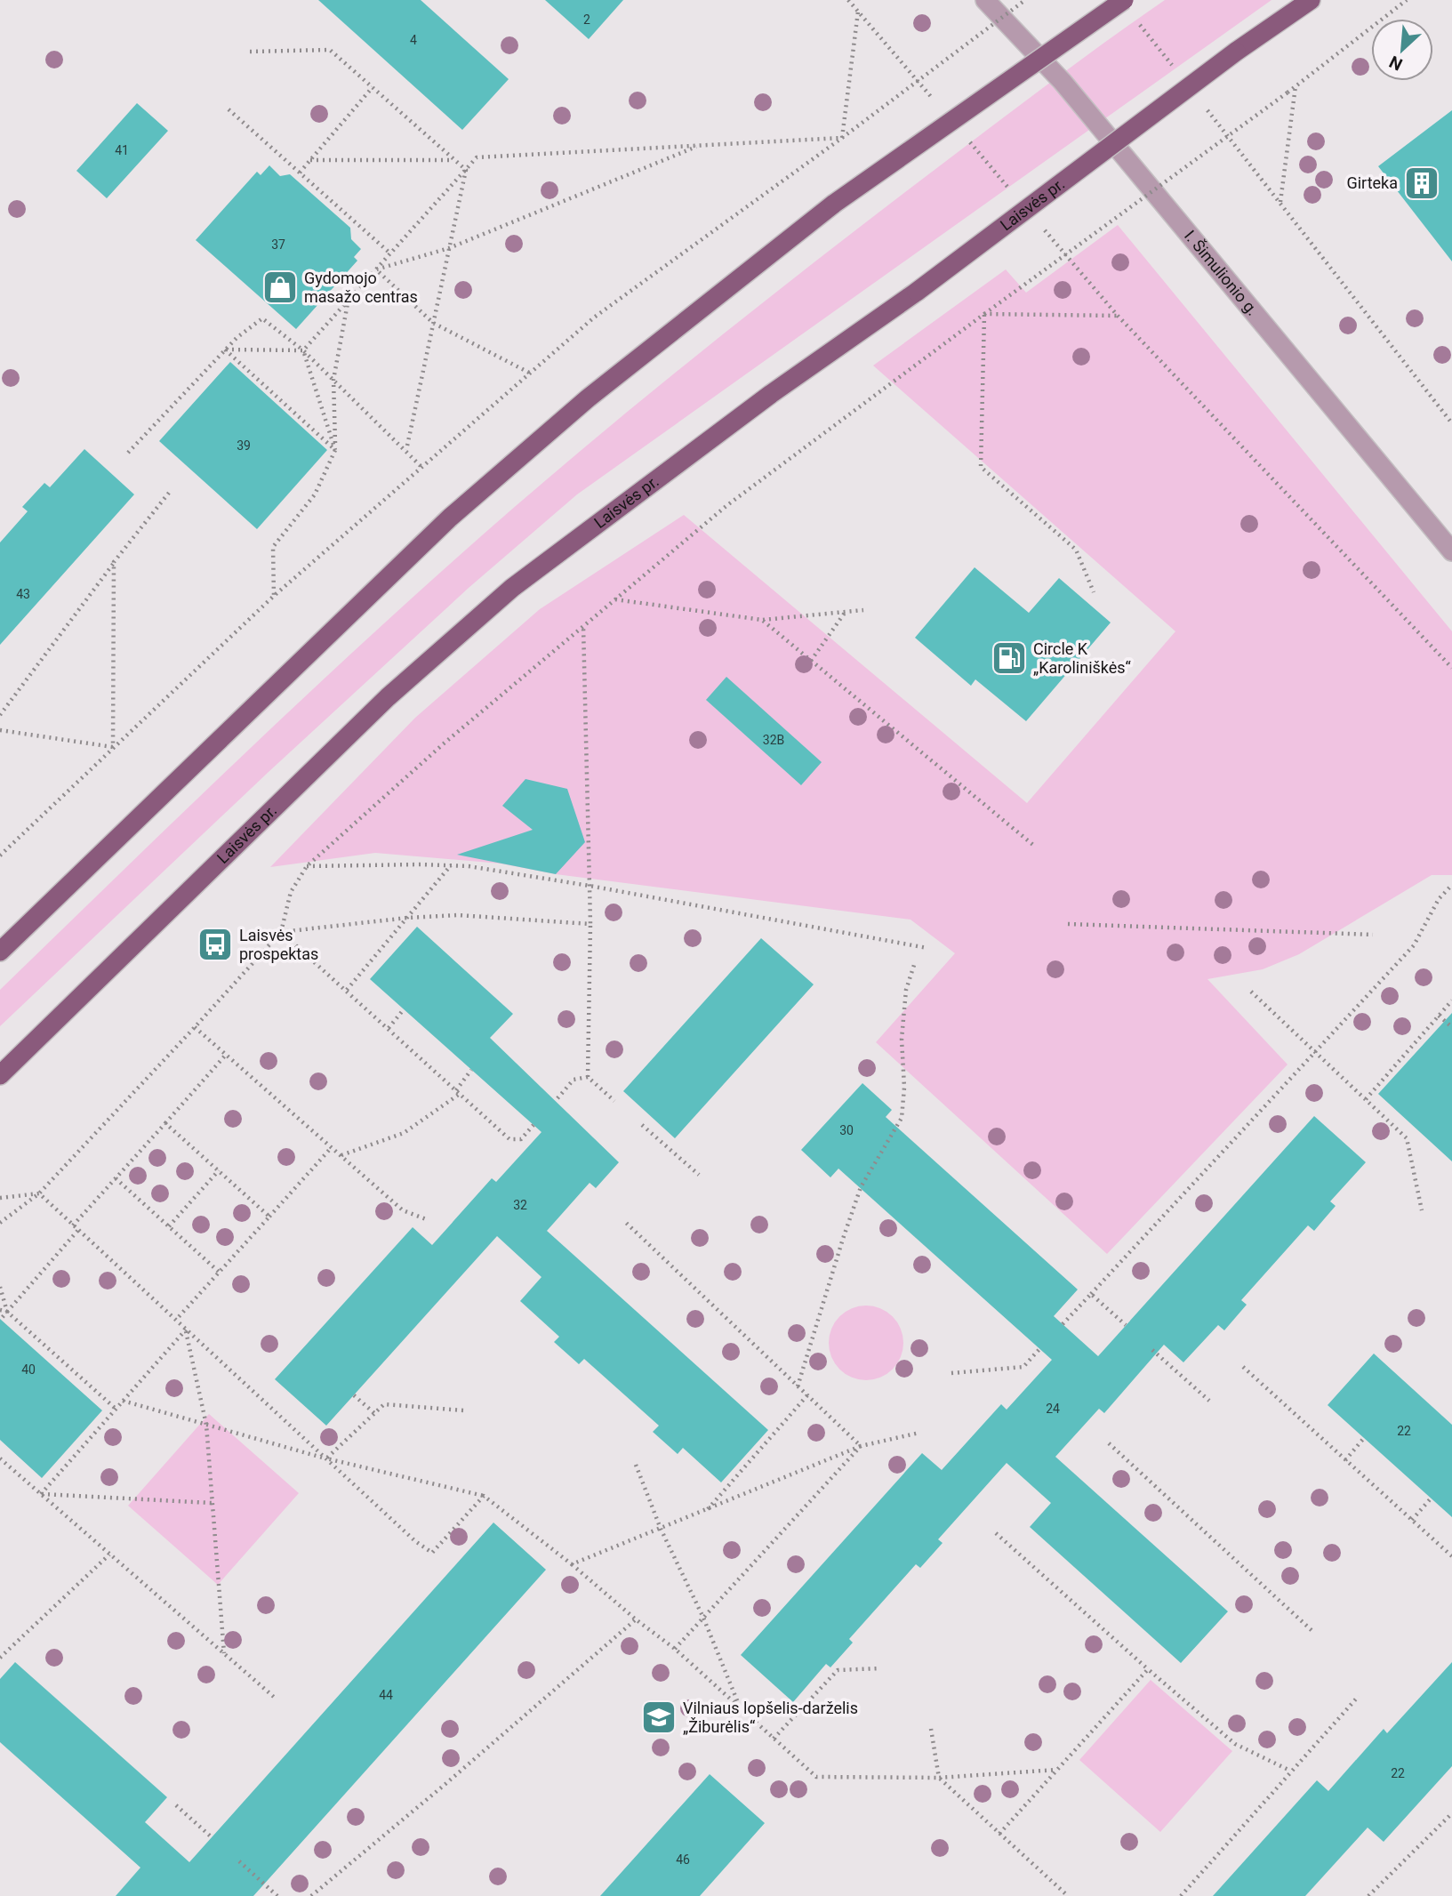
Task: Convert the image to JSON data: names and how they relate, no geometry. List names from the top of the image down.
{
  "streets": {
    "main road": ["Laisvės pr."],
    "street": ["I. Šimulionio g."]
  },
  "places": {
    "building": ["Girteka"],
    "shop": ["Gydomojo masažo centras"],
    "fuel station": ["Circle K „Karoliniškės“"],
    "bus stop": ["Laisvės prospektas"],
    "school or university": ["Vilniaus lopšelis-darželis „Žiburėlis“"]
  },
  "house_numbers": [
    "2",
    "4",
    "41",
    "37",
    "39",
    "43",
    "32B",
    "30",
    "32",
    "40",
    "24",
    "22",
    "44",
    "22",
    "46"
  ],
  "north": "bottom left"
}
